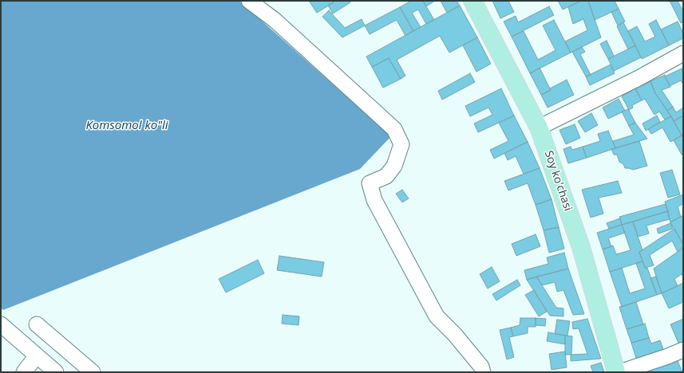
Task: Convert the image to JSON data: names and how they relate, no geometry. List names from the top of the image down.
{
  "streets": {
    "main road": ["Soy ko'chasi"]
  },
  "water": ["Komsomol ko\"li"]
}
